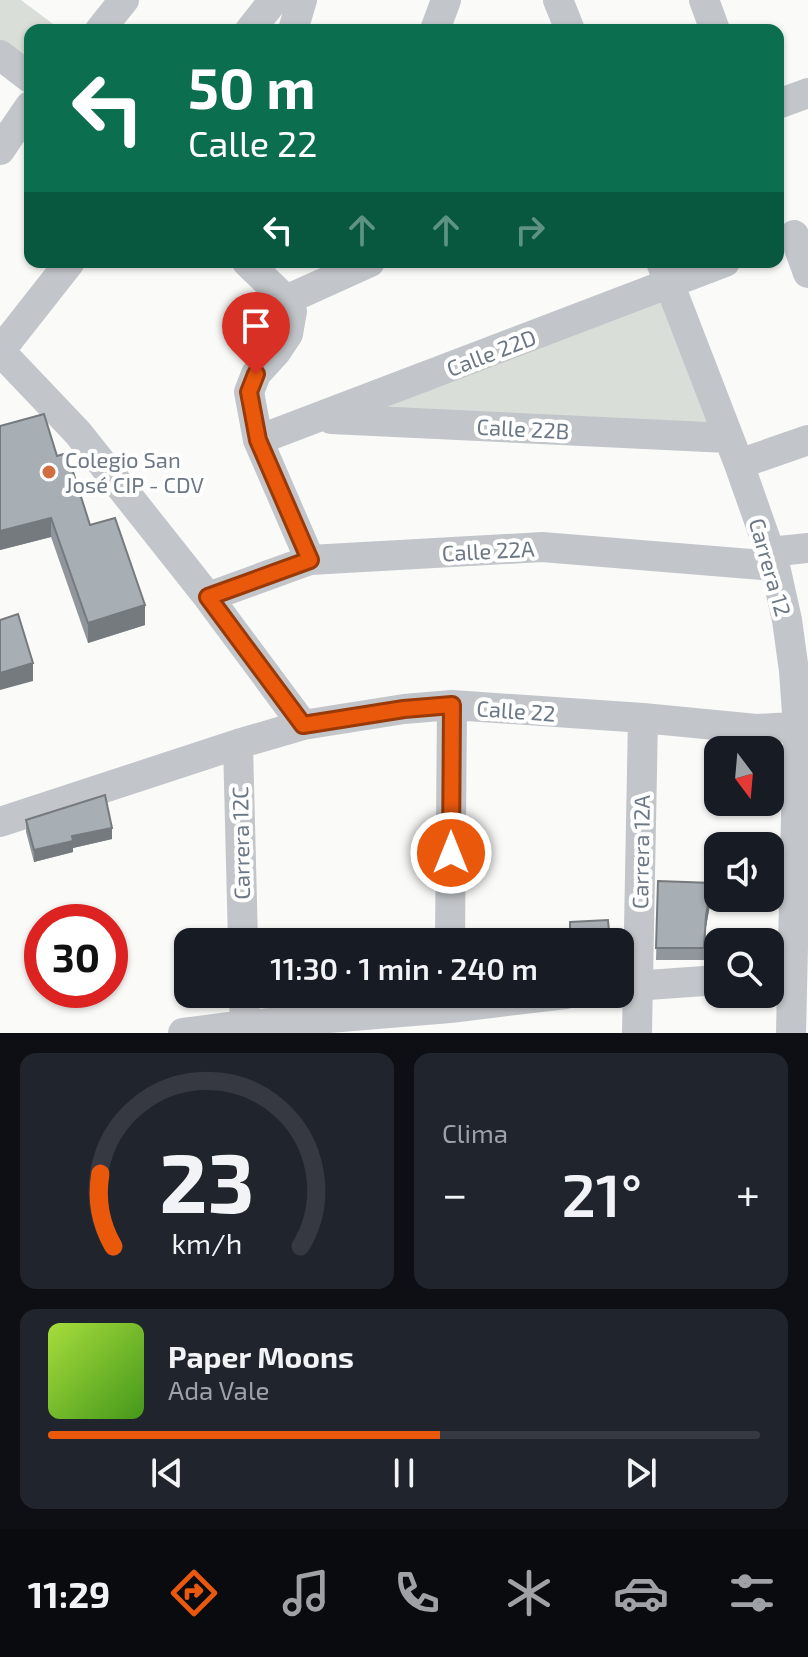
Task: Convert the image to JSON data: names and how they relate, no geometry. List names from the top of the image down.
{
  "streets": {
    "street": [
      "Calle 22D",
      "Calle 22B",
      "Calle 22A",
      "Carrera 12",
      "Calle 22",
      "Carrera 12C",
      "Carrera 12A"
    ]
  },
  "crossings": [
    ["Calle 22D", "Calle 22B"],
    ["Calle 22D", "Carrera 12"],
    ["Calle 22B", "Carrera 12"],
    ["Calle 22A", "Carrera 12"],
    ["Carrera 12", "Calle 22"],
    ["Calle 22", "Carrera 12C"],
    ["Calle 22", "Carrera 12A"]
  ],
  "places": ["Colegio San José CIP - CDV"],
  "north": "bottom",
  "page": {
    "turn": ["50 m", "Calle 22"],
    "limit": "30",
    "trip": "11:30 · 1 min · 240 m",
    "tile": "Clima",
    "heat": ["−", "21°", "+"],
    "song": ["Paper Moons", "Ada Vale"],
    "tabs": "11:29",
    "gauge": ["23", "km/h"]
  }
}
